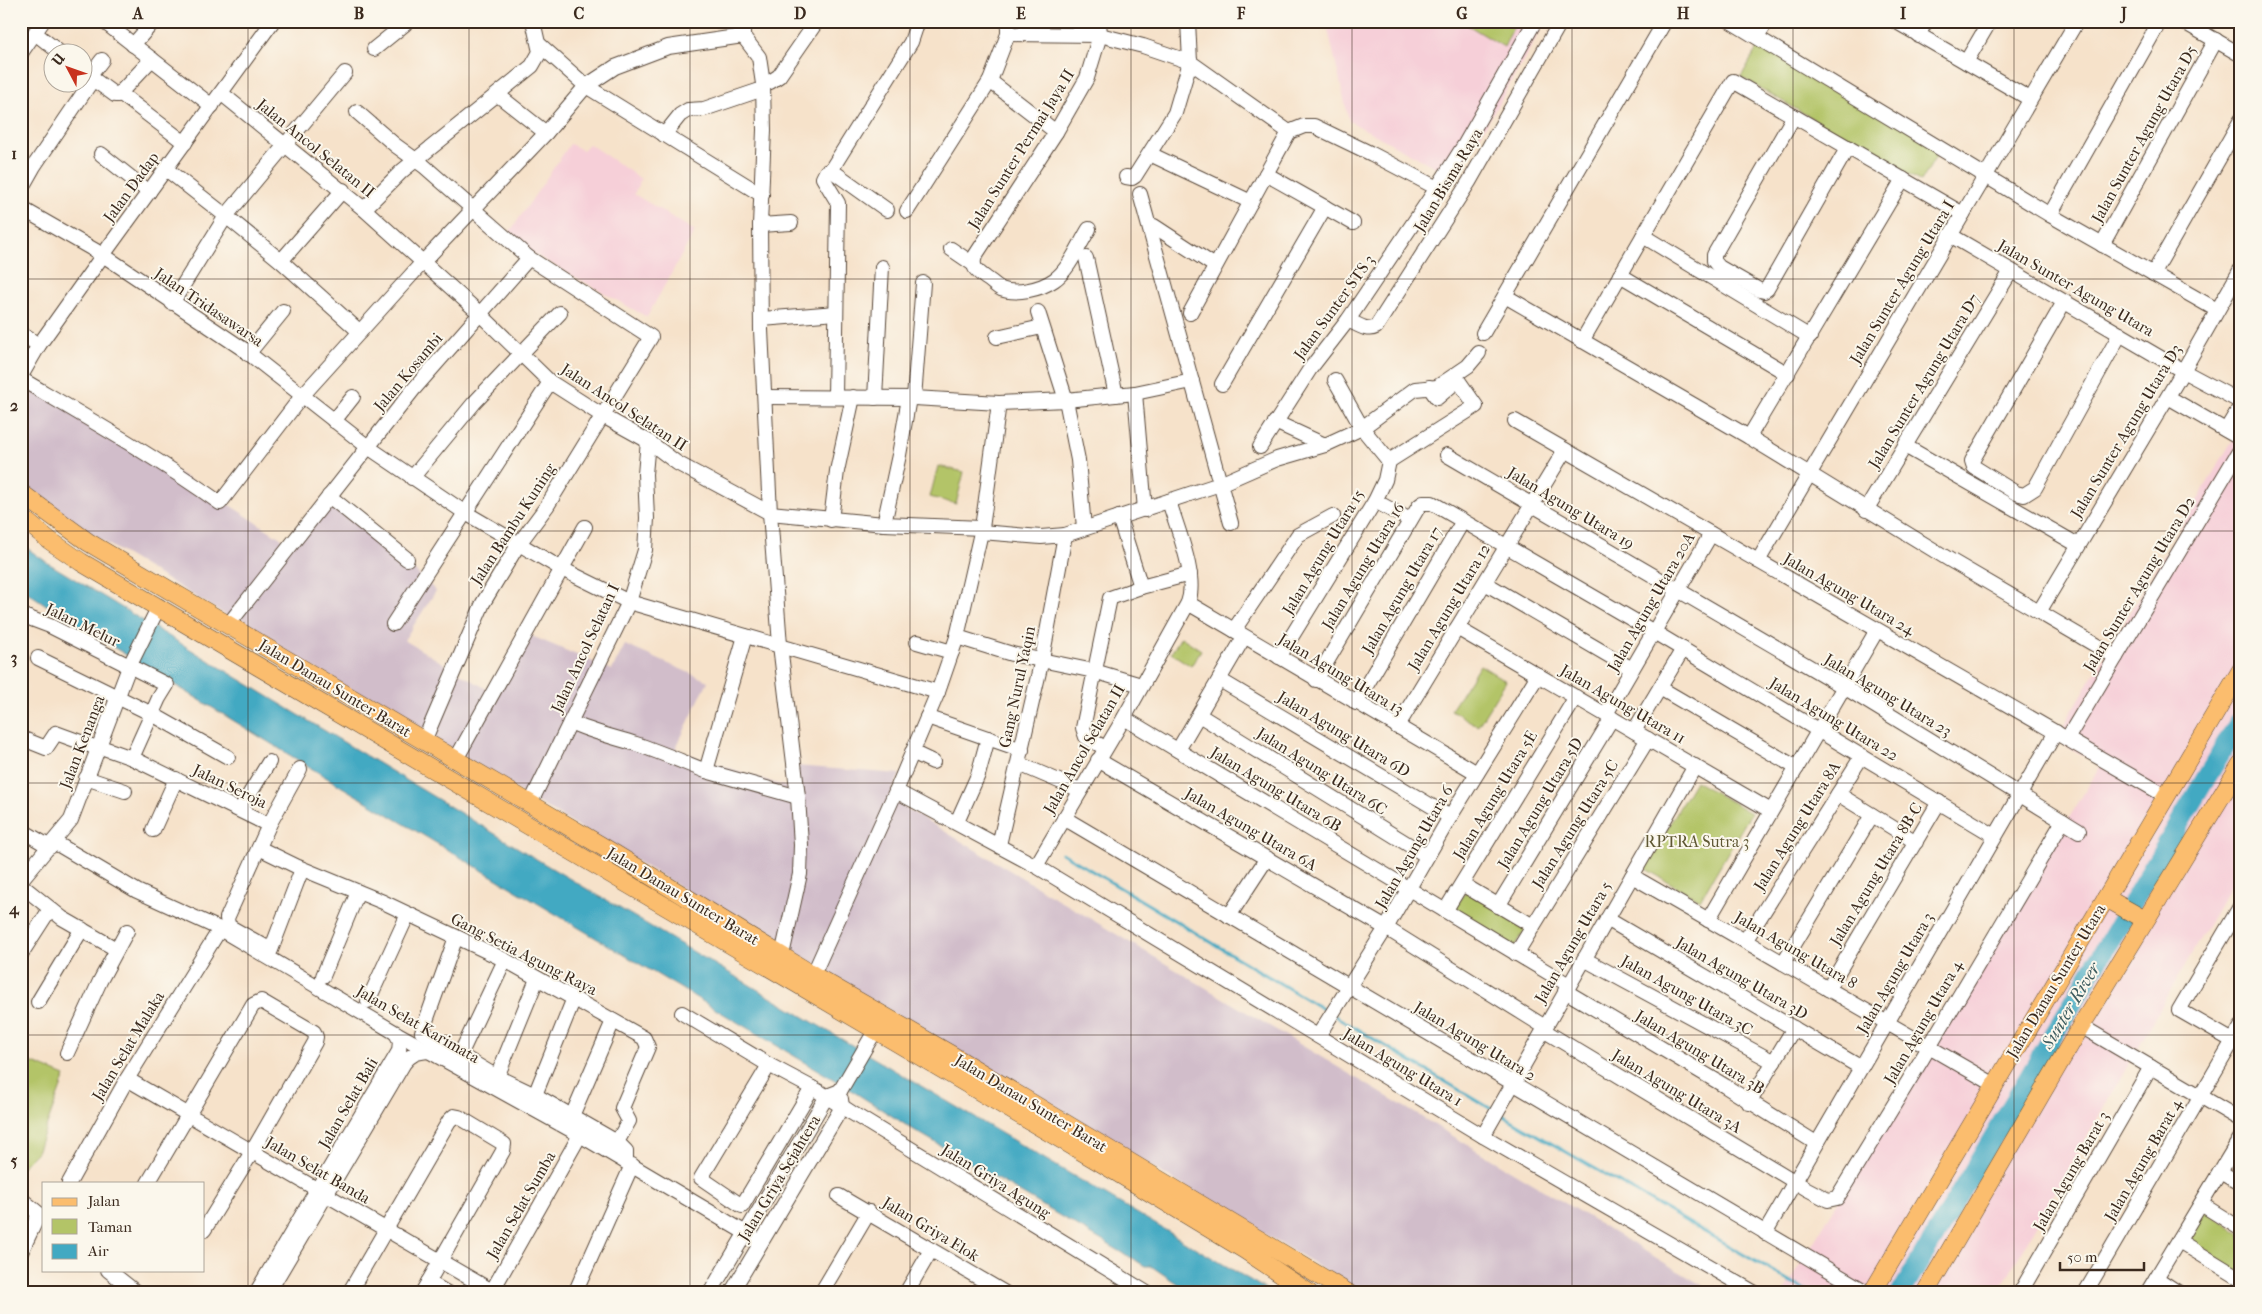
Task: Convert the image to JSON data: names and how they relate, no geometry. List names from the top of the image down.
{
  "streets": {
    "main road": ["Jalan Danau Sunter Barat", "Jalan Danau Sunter Utara"],
    "street": [
      "Jalan Sunter Agung Utara D5",
      "Jalan Ancol Selatan II",
      "Jalan Sunter Permai Jaya II",
      "Jalan Bisma Raya",
      "Jalan Dadap",
      "Jalan Sunter Agung Utara I",
      "Jalan Sunter Agung Utara",
      "Jalan Tridasawarsa",
      "Jalan Sunter STS 3",
      "Jalan Kosambi",
      "Jalan Sunter Agung Utara D7",
      "Jalan Sunter Agung Utara D3",
      "Jalan Agung Utara 19",
      "Jalan Bambu Kuning",
      "Jalan Agung Utara 15",
      "Jalan Agung Utara 16",
      "Jalan Sunter Agung Utara D2",
      "Jalan Agung Utara 17",
      "Jalan Agung Utara 24",
      "Jalan Agung Utara 20A",
      "Jalan Agung Utara 12",
      "Jalan Melur",
      "Jalan Ancol Selatan I",
      "Jalan Agung Utara 13",
      "Gang Nurul Yaqin",
      "Jalan Agung Utara 23",
      "Jalan Agung Utara 11",
      "Jalan Agung Utara 22",
      "Jalan Agung Utara 6D",
      "Jalan Kenanga",
      "Jalan Agung Utara 6C",
      "Jalan Seroja",
      "Jalan Agung Utara 6B",
      "Jalan Agung Utara 5E",
      "Jalan Agung Utara 5D",
      "Jalan Agung Utara 5C",
      "Jalan Agung Utara 8A",
      "Jalan Agung Utara 6A",
      "Jalan Agung Utara 6",
      "Jalan Agung Utara 8B-C",
      "Jalan Agung Utara 5",
      "Jalan Agung Utara 8",
      "Gang Setia Agung Raya",
      "Jalan Agung Utara 3",
      "Jalan Agung Utara 3D",
      "Jalan Agung Utara 3C",
      "Jalan Agung Utara 4",
      "Jalan Selat Karimata",
      "Jalan Agung Utara 2",
      "Jalan Selat Malaka",
      "Jalan Agung Utara 3B",
      "Jalan Agung Utara 1",
      "Jalan Agung Utara 3A",
      "Jalan Selat Bali",
      "Jalan Agung Barat 4",
      "Jalan Selat Banda",
      "Jalan Agung Barat 3",
      "Jalan Griya Sejahtera",
      "Jalan Griya Agung",
      "Jalan Selat Sumba",
      "Jalan Griya Elok"
    ]
  },
  "crossings": [
    ["Jalan Ancol Selatan II", "Jalan Dadap"],
    ["Jalan Ancol Selatan II", "Jalan Kosambi"],
    ["Jalan Ancol Selatan II", "Jalan Bambu Kuning"],
    ["Jalan Ancol Selatan II", "Jalan Ancol Selatan I"],
    ["Jalan Ancol Selatan II", "Jalan Agung Utara 13"],
    ["Jalan Ancol Selatan II", "Gang Nurul Yaqin"],
    ["Jalan Ancol Selatan II", "Jalan Agung Utara 6B"],
    ["Jalan Ancol Selatan II", "Jalan Agung Utara 6A"],
    ["Jalan Ancol Selatan II", "Jalan Agung Utara 2"],
    ["Jalan Ancol Selatan II", "Jalan Agung Utara 1"],
    ["Jalan Bisma Raya", "Jalan Sunter STS 3"],
    ["Jalan Dadap", "Jalan Tridasawarsa"],
    ["Jalan Sunter Agung Utara I", "Jalan Sunter Agung Utara"],
    ["Jalan Sunter Agung Utara I", "Jalan Agung Utara 24"],
    ["Jalan Sunter Agung Utara", "Jalan Sunter Agung Utara D7"],
    ["Jalan Sunter Agung Utara", "Jalan Sunter Agung Utara D3"],
    ["Jalan Tridasawarsa", "Jalan Kosambi"],
    ["Jalan Tridasawarsa", "Jalan Bambu Kuning"],
    ["Jalan Tridasawarsa", "Jalan Ancol Selatan I"],
    ["Jalan Kosambi", "Jalan Bambu Kuning"],
    ["Jalan Kosambi", "Jalan Danau Sunter Barat"],
    ["Jalan Agung Utara 19", "Jalan Agung Utara 20A"],
    ["Jalan Agung Utara 19", "Jalan Agung Utara 12"],
    ["Jalan Agung Utara 19", "Jalan Agung Utara 23"],
    ["Jalan Bambu Kuning", "Jalan Danau Sunter Barat"],
    ["Jalan Agung Utara 15", "Jalan Agung Utara 13"],
    ["Jalan Agung Utara 16", "Jalan Agung Utara 17"],
    ["Jalan Agung Utara 16", "Jalan Agung Utara 20A"],
    ["Jalan Agung Utara 16", "Jalan Agung Utara 12"],
    ["Jalan Agung Utara 16", "Jalan Agung Utara 13"],
    ["Jalan Agung Utara 16", "Jalan Agung Utara 22"],
    ["Jalan Sunter Agung Utara D2", "Jalan Agung Utara 24"],
    ["Jalan Sunter Agung Utara D2", "Jalan Agung Utara 3"],
    ["Jalan Agung Utara 17", "Jalan Agung Utara 13"],
    ["Jalan Agung Utara 24", "Jalan Agung Utara 20A"],
    ["Jalan Agung Utara 24", "Jalan Agung Utara 12"],
    ["Jalan Agung Utara 24", "Jalan Agung Utara 3"],
    ["Jalan Agung Utara 24", "Jalan Danau Sunter Utara"],
    ["Jalan Agung Utara 20A", "Jalan Agung Utara 23"],
    ["Jalan Agung Utara 20A", "Jalan Agung Utara 11"],
    ["Jalan Agung Utara 20A", "Jalan Agung Utara 22"],
    ["Jalan Agung Utara 20A", "Jalan Agung Utara 5D"],
    ["Jalan Agung Utara 12", "Jalan Agung Utara 13"],
    ["Jalan Agung Utara 12", "Jalan Agung Utara 11"],
    ["Jalan Melur", "Jalan Kenanga"],
    ["Jalan Ancol Selatan I", "Jalan Danau Sunter Barat"],
    ["Jalan Agung Utara 13", "Jalan Agung Utara 6"],
    ["Jalan Danau Sunter Barat", "Jalan Kenanga"],
    ["Jalan Agung Utara 23", "Jalan Agung Utara 3"],
    ["Jalan Agung Utara 23", "Jalan Agung Utara 4"],
    ["Jalan Agung Utara 11", "Jalan Agung Utara 5E"],
    ["Jalan Agung Utara 11", "Jalan Agung Utara 5D"],
    ["Jalan Agung Utara 11", "Jalan Agung Utara 5C"],
    ["Jalan Agung Utara 11", "Jalan Agung Utara 6"],
    ["Jalan Agung Utara 11", "Jalan Agung Utara 5"],
    ["Jalan Agung Utara 22", "Jalan Agung Utara 8A"],
    ["Jalan Agung Utara 22", "Jalan Agung Utara 8B-C"],
    ["Jalan Agung Utara 22", "Jalan Agung Utara 3"],
    ["Jalan Agung Utara 6D", "Jalan Agung Utara 6"],
    ["Jalan Kenanga", "Jalan Seroja"],
    ["Jalan Kenanga", "Jalan Selat Karimata"],
    ["Jalan Agung Utara 6C", "Jalan Agung Utara 6"],
    ["Jalan Seroja", "Gang Setia Agung Raya"],
    ["Jalan Seroja", "Jalan Selat Karimata"],
    ["Jalan Seroja", "Jalan Selat Malaka"],
    ["Jalan Agung Utara 6B", "Jalan Agung Utara 5E"],
    ["Jalan Agung Utara 6B", "Jalan Agung Utara 5C"],
    ["Jalan Agung Utara 6B", "Jalan Agung Utara 6"],
    ["Jalan Agung Utara 6B", "Jalan Agung Utara 3B"],
    ["Jalan Agung Utara 5C", "Jalan Agung Utara 3B"],
    ["Jalan Agung Utara 8A", "Jalan Agung Utara 8"],
    ["Jalan Agung Utara 6A", "Jalan Agung Utara 6"],
    ["Jalan Agung Utara 6A", "Jalan Agung Utara 5"],
    ["Jalan Agung Utara 6A", "Jalan Agung Utara 3A"],
    ["Jalan Agung Utara 6", "Jalan Agung Utara 2"],
    ["Jalan Agung Utara 6", "Jalan Agung Utara 1"],
    ["Jalan Agung Utara 8B-C", "Jalan Agung Utara 8"],
    ["Jalan Agung Utara 5", "Jalan Agung Utara 8"],
    ["Jalan Agung Utara 5", "Jalan Agung Utara 3D"],
    ["Jalan Agung Utara 5", "Jalan Agung Utara 3C"],
    ["Jalan Agung Utara 5", "Jalan Agung Utara 2"],
    ["Jalan Agung Utara 5", "Jalan Agung Utara 3B"],
    ["Jalan Agung Utara 5", "Jalan Agung Utara 1"],
    ["Jalan Agung Utara 5", "Jalan Agung Utara 3A"],
    ["Jalan Agung Utara 8", "Jalan Agung Utara 3"],
    ["Jalan Agung Utara 8", "Jalan Danau Sunter Utara"],
    ["Jalan Agung Utara 8", "Jalan Agung Utara 4"],
    ["Jalan Agung Utara 3", "Jalan Agung Utara 3D"],
    ["Jalan Agung Utara 3", "Jalan Agung Utara 4"],
    ["Jalan Agung Utara 3", "Jalan Agung Utara 2"],
    ["Jalan Agung Utara 3", "Jalan Agung Utara 3B"],
    ["Jalan Agung Utara 3", "Jalan Agung Utara 3A"],
    ["Jalan Danau Sunter Utara", "Jalan Agung Utara 2"],
    ["Jalan Agung Utara 4", "Jalan Agung Utara 3A"],
    ["Jalan Selat Karimata", "Jalan Selat Malaka"],
    ["Jalan Selat Karimata", "Jalan Selat Bali"],
    ["Jalan Selat Karimata", "Jalan Griya Sejahtera"],
    ["Jalan Selat Karimata", "Jalan Selat Sumba"],
    ["Jalan Selat Malaka", "Jalan Selat Banda"],
    ["Jalan Selat Bali", "Jalan Selat Banda"],
    ["Jalan Selat Banda", "Jalan Selat Sumba"],
    ["Jalan Griya Sejahtera", "Jalan Griya Agung"]
  ],
  "water": ["Sunter River"],
  "parks": ["RPTRA Sutra 3"],
  "legend": ["Jalan", "Taman", "Air"],
  "scale_bar": "50 m",
  "north": "top left",
  "grid": {
    "columns": [
      "A",
      "B",
      "C",
      "D",
      "E",
      "F",
      "G",
      "H",
      "I",
      "J"
    ],
    "rows": [
      "1",
      "2",
      "3",
      "4",
      "5"
    ]
  }
}
